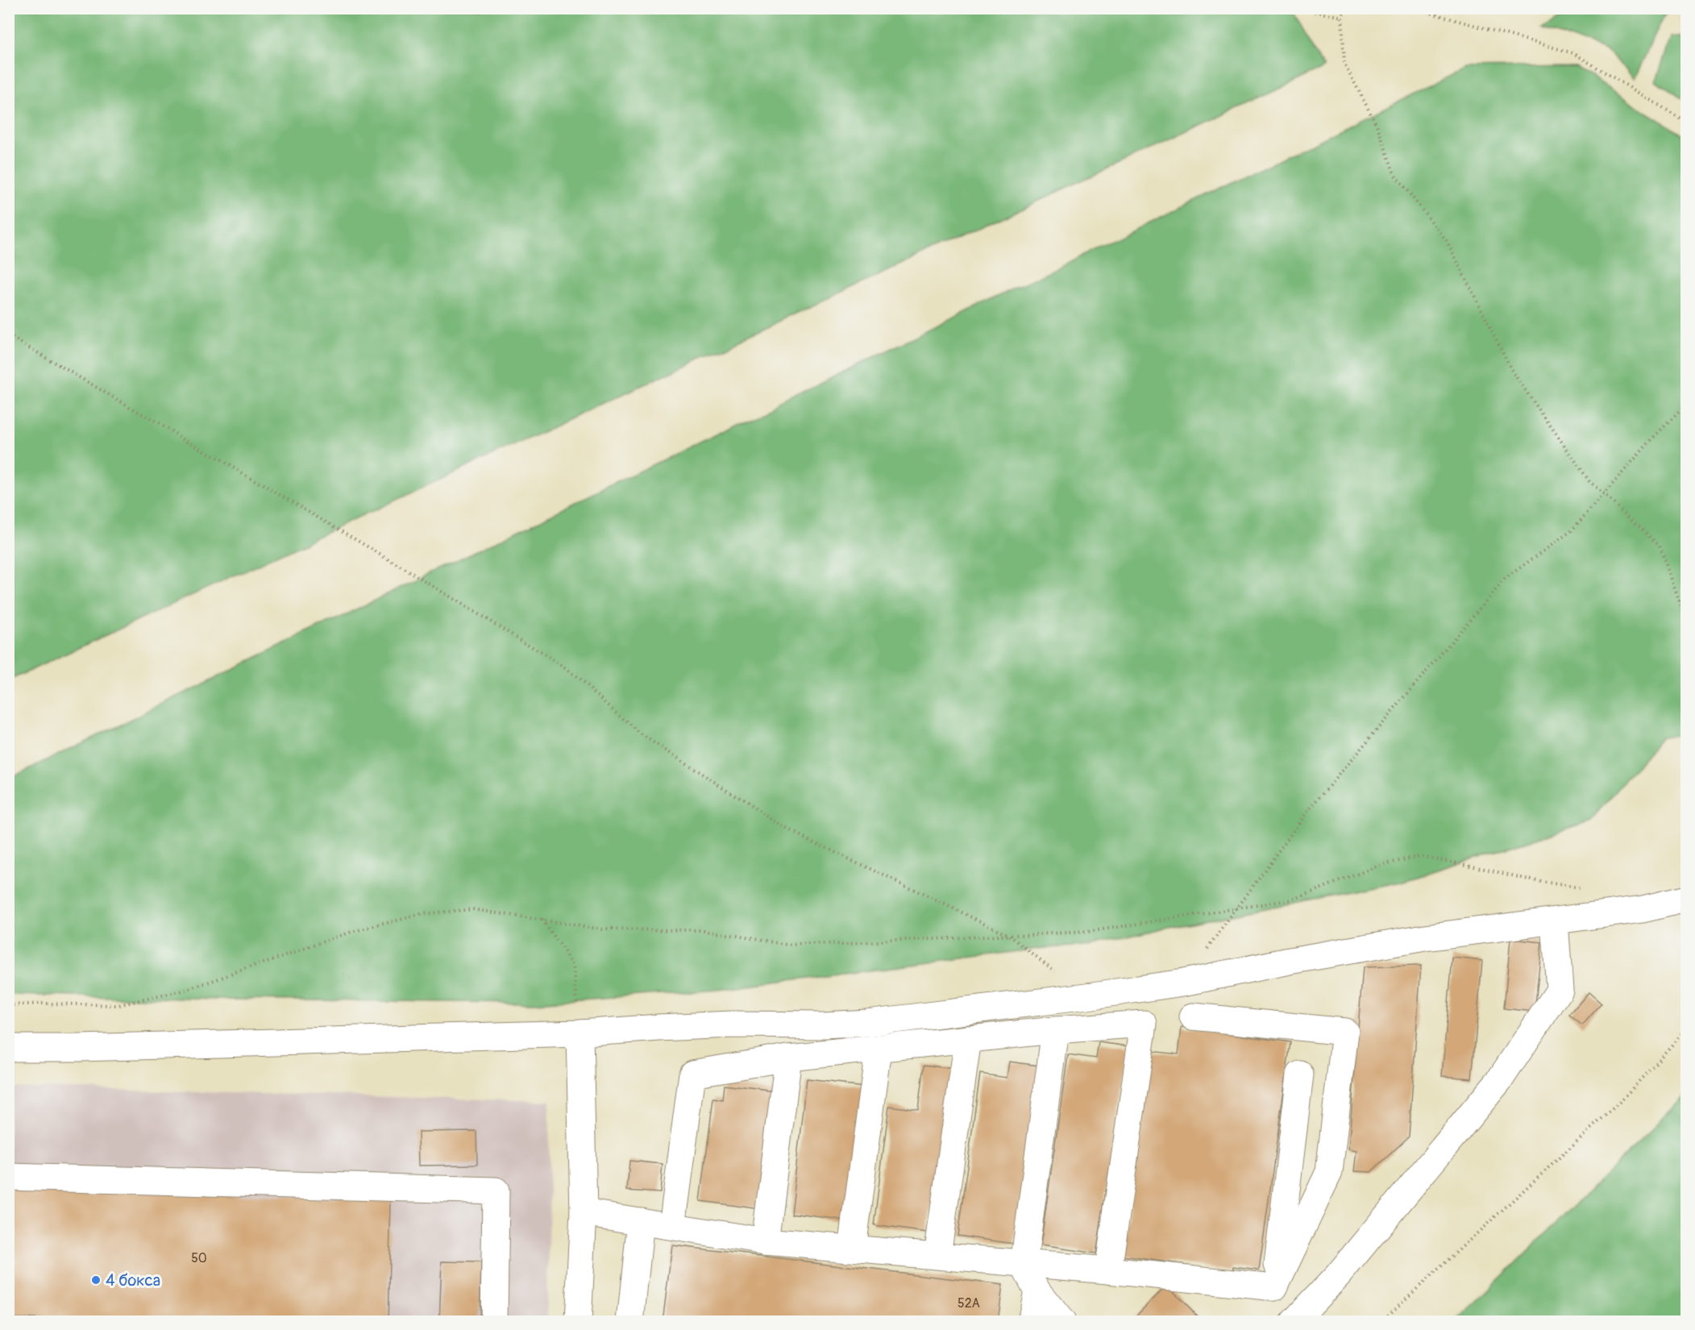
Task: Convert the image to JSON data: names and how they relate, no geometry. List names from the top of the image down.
{
  "places": ["4 бокса"],
  "house_numbers": ["50", "52А"]
}
